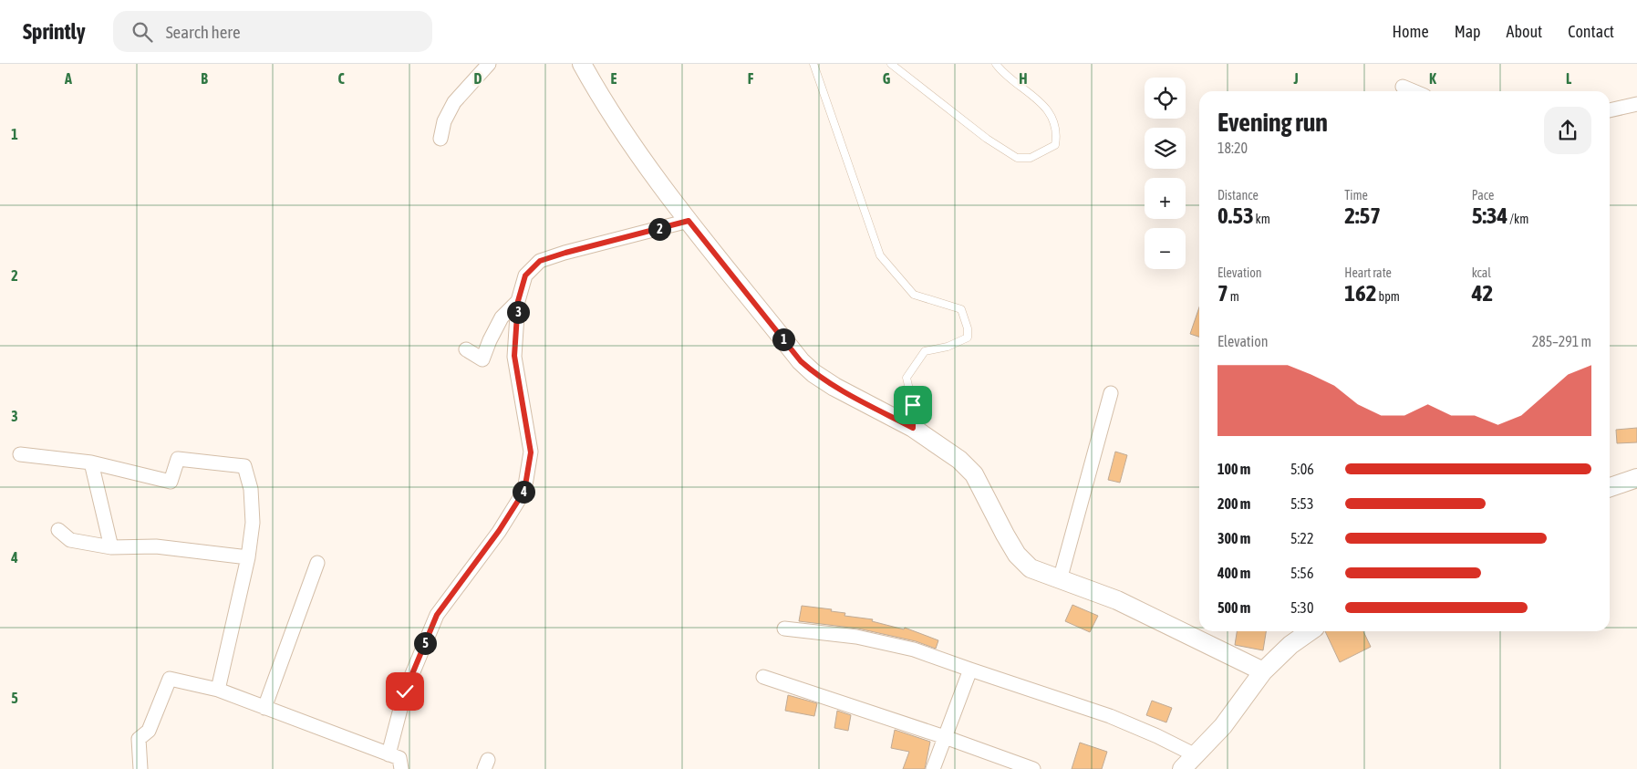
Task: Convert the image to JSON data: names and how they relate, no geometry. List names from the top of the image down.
{
  "page": {
    "header": "Sprintly",
    "search": "Search here",
    "nav": [
      "Home",
      "Map",
      "About",
      "Contact"
    ],
    "map_buttons": ["+", "−"],
    "heading": ["Evening run", "18:20"],
    "stats": [
      ["Distance", "0.53 km"],
      ["Time", "2:57"],
      ["Pace", "5:34 /km"],
      ["Elevation", "7 m"],
      ["Heart rate", "162 bpm"],
      ["kcal", "42"]
    ],
    "pins": [
      "2",
      "3",
      "1",
      "4",
      "5"
    ],
    "chart": ["Elevation", "285–291 m"],
    "list": [
      {
        "name": "100 m",
        "note": "5:06"
      },
      {
        "name": "200 m",
        "note": "5:53"
      },
      {
        "name": "300 m",
        "note": "5:22"
      },
      {
        "name": "400 m",
        "note": "5:56"
      },
      {
        "name": "500 m",
        "note": "5:30"
      }
    ]
  },
  "grid": {
    "columns": [
      "A",
      "B",
      "C",
      "D",
      "E",
      "F",
      "G",
      "H",
      "J",
      "K",
      "L"
    ],
    "rows": [
      "1",
      "2",
      "3",
      "4",
      "5"
    ]
  }
}
